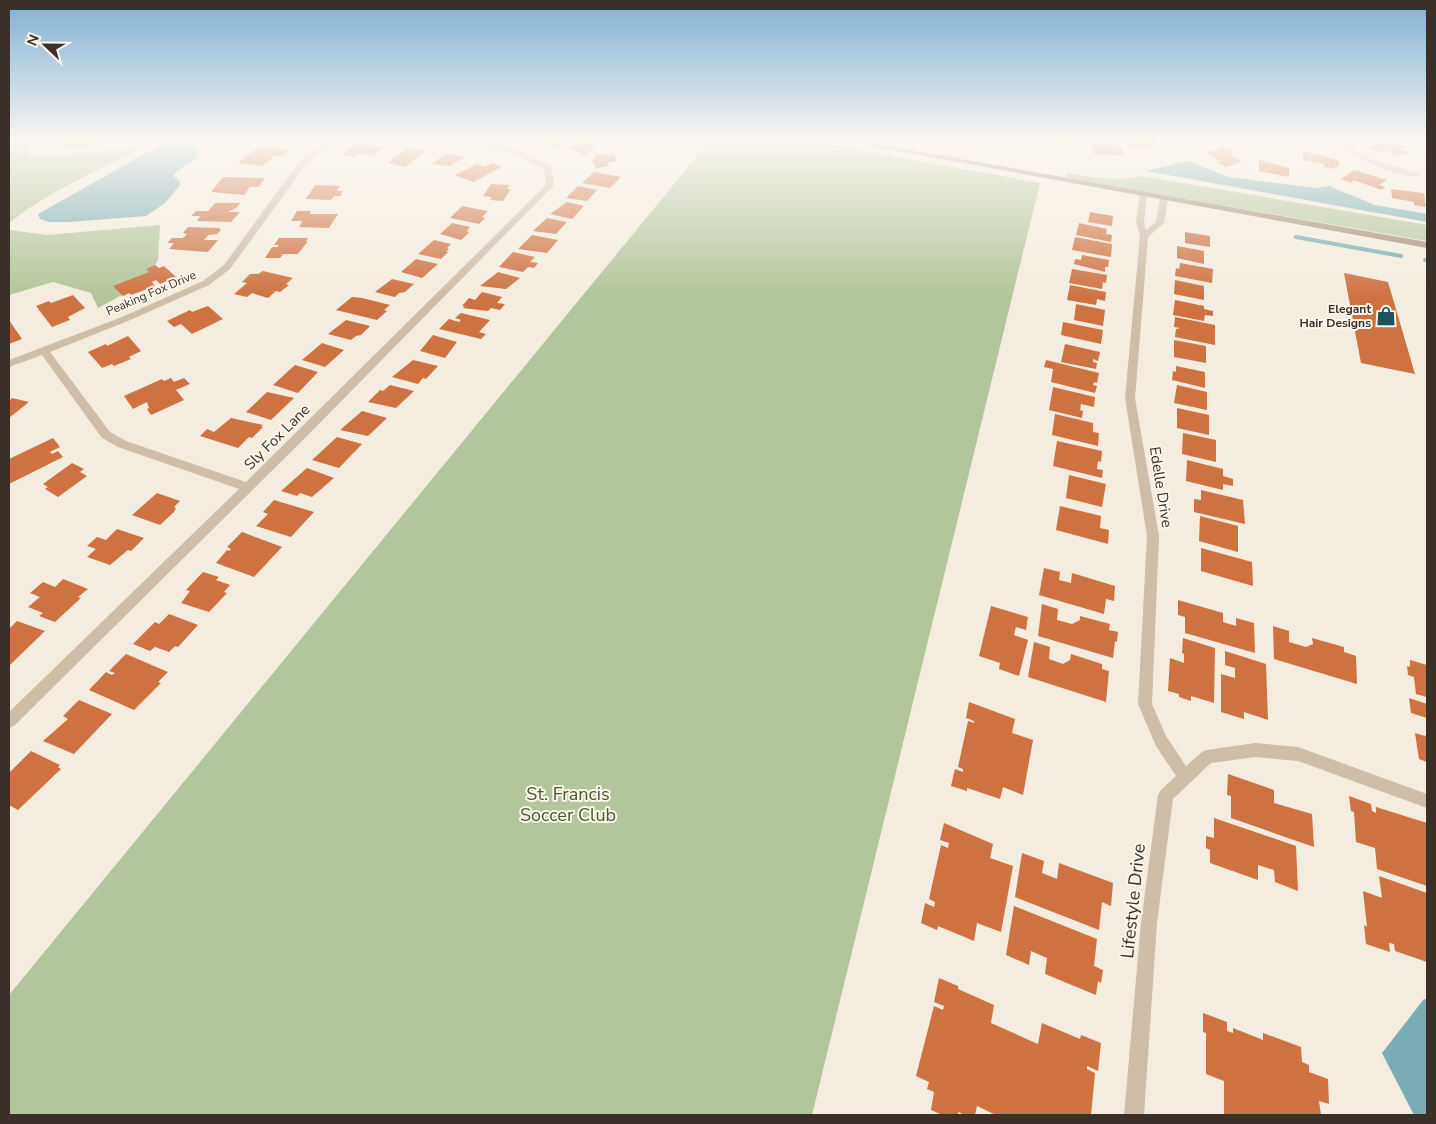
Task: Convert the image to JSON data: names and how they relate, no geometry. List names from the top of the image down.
{
  "streets": {
    "street": [
      "Peaking Fox Drive",
      "Sly Fox Lane",
      "Edelle Drive",
      "Lifestyle Drive"
    ]
  },
  "crossings": [
    ["Edelle Drive", "Lifestyle Drive"]
  ],
  "parks": ["St. Francis Soccer Club"],
  "places": {
    "shop": ["Elegant Hair Designs"]
  },
  "north": "left"
}
